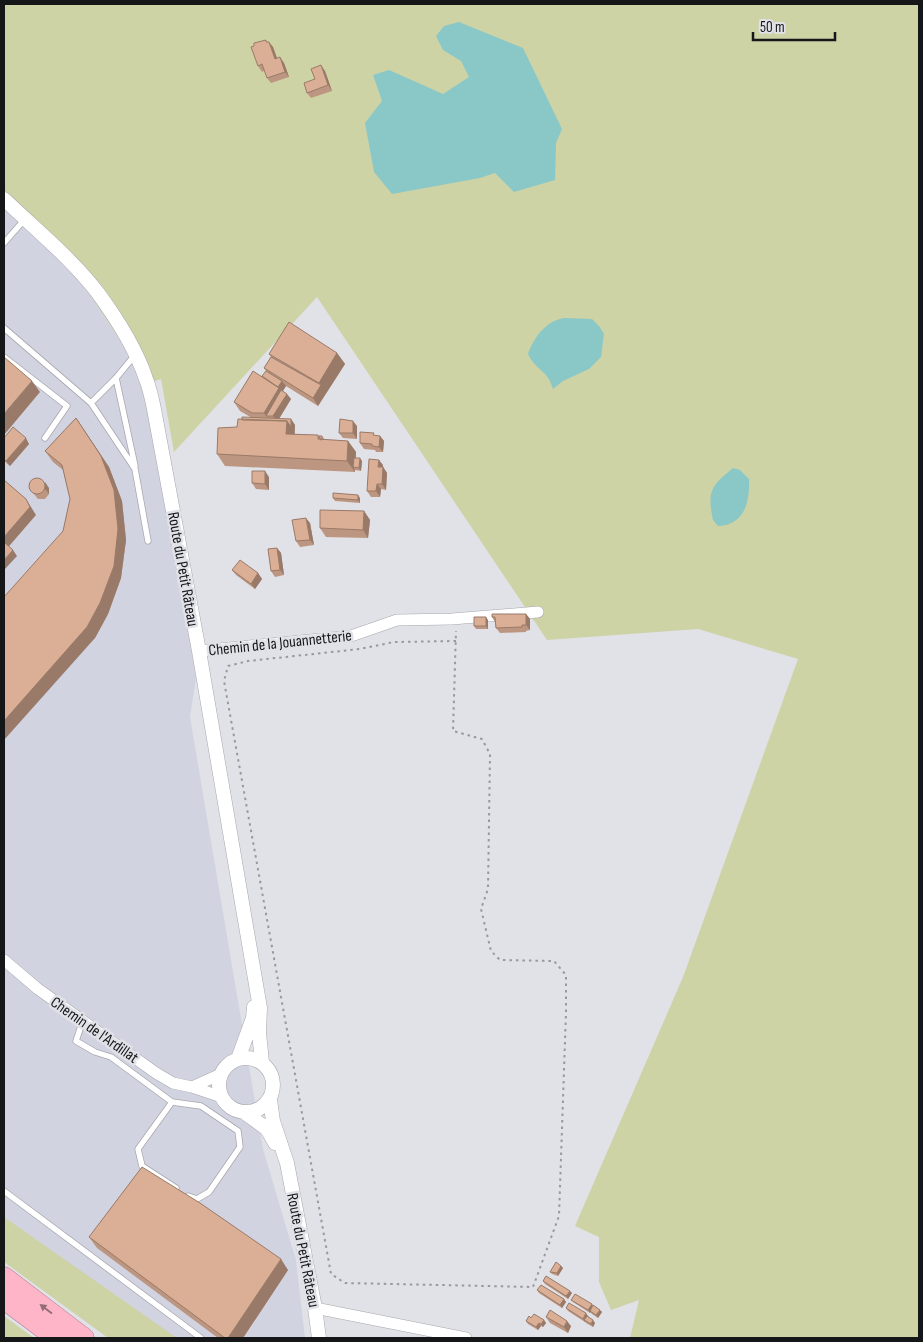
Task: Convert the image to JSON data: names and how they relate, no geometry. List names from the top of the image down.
{
  "streets": {
    "street": ["Route du Petit Râteau", "Chemin de la Jouannetterie", "Chemin de l'Ardillat"]
  },
  "crossings": [
    ["Route du Petit Râteau", "Chemin de la Jouannetterie"],
    ["Route du Petit Râteau", "Chemin de l'Ardillat"]
  ],
  "scale_bar": "50 m"
}
